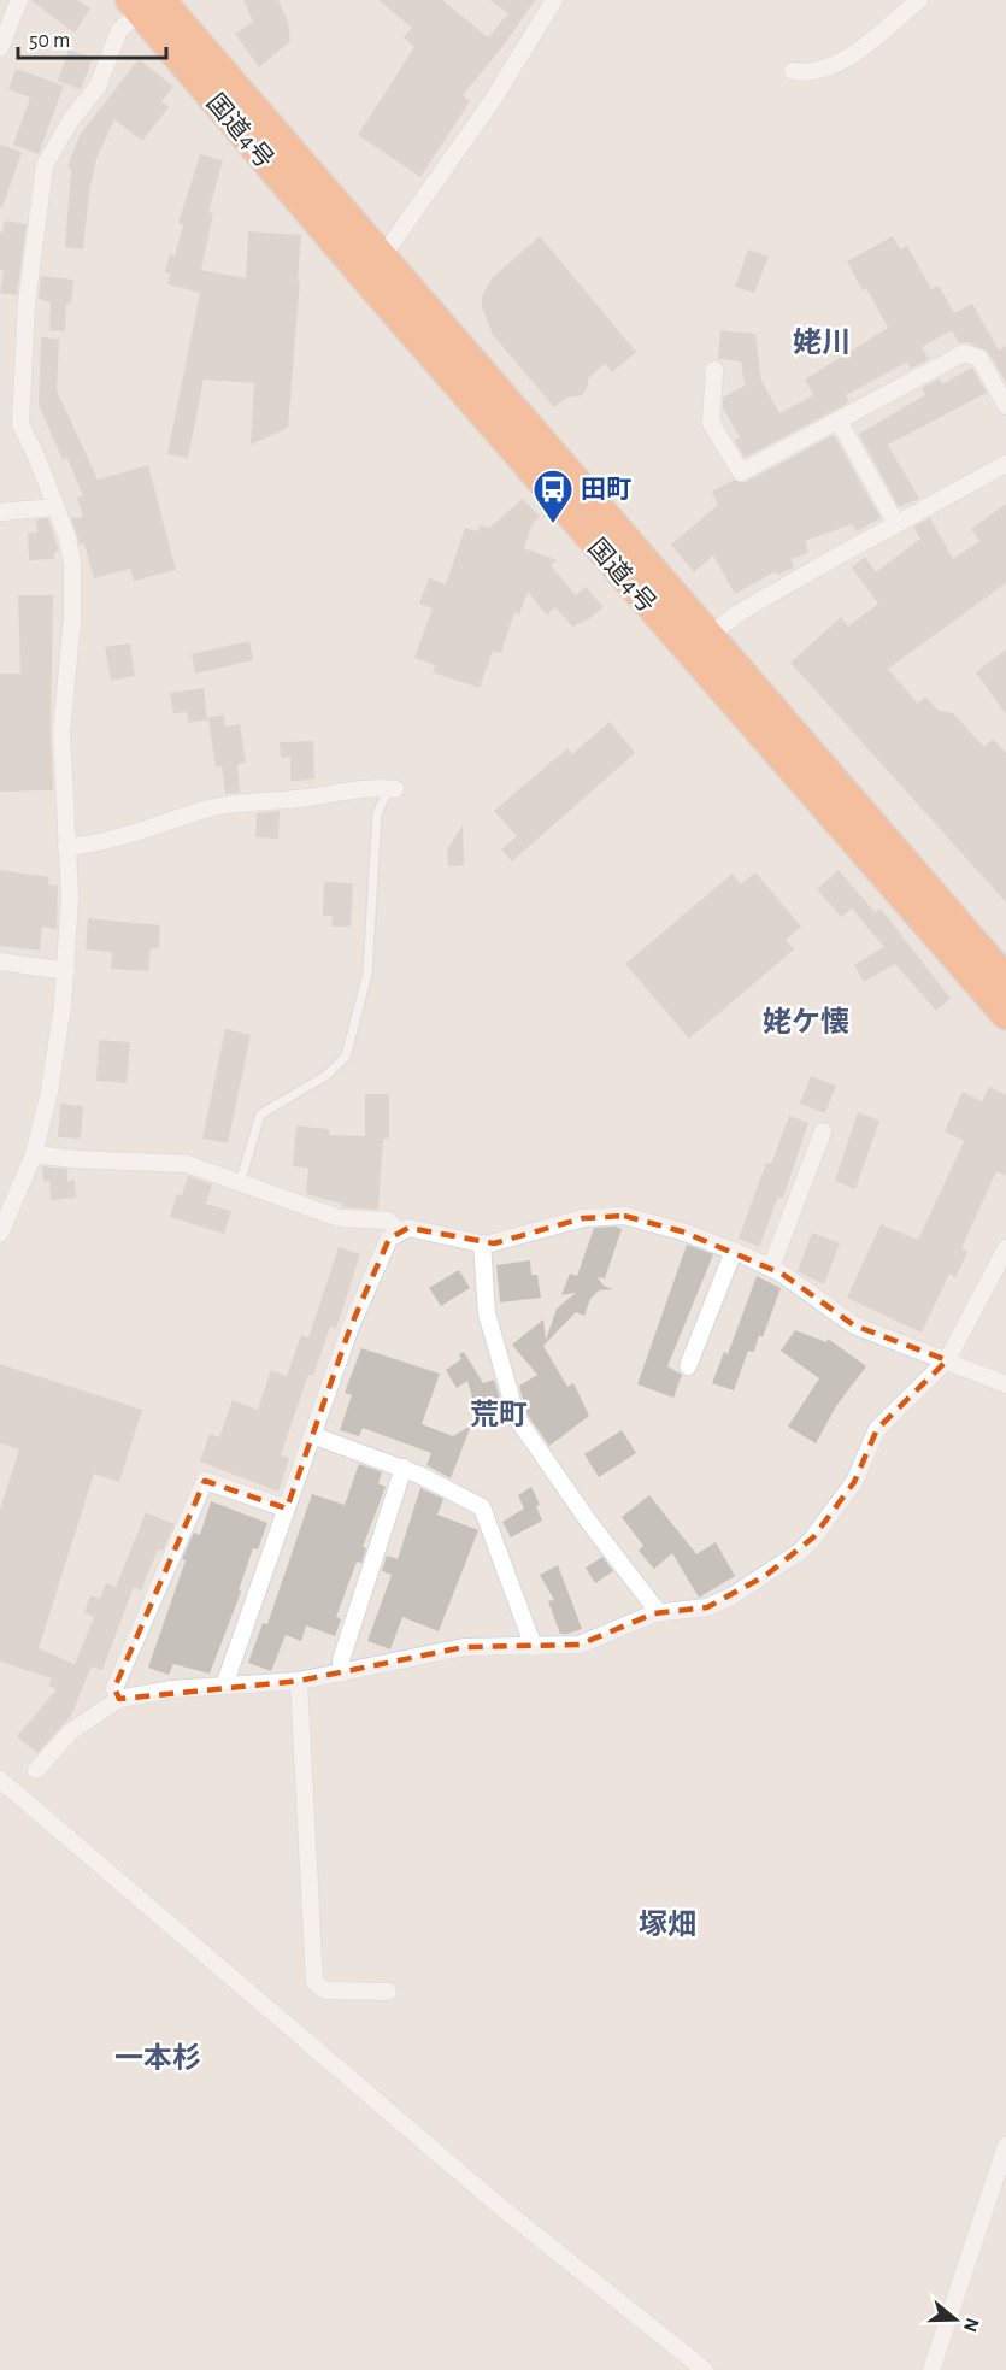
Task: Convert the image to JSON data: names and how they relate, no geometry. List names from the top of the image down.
{
  "streets": {
    "highway": ["国道4号"]
  },
  "districts": [
    "姥川",
    "姥ケ懐",
    "荒町",
    "塚畑",
    "一本杉"
  ],
  "places": {
    "bus stop": ["田町"]
  },
  "scale_bar": "50 m",
  "north": "right"
}
